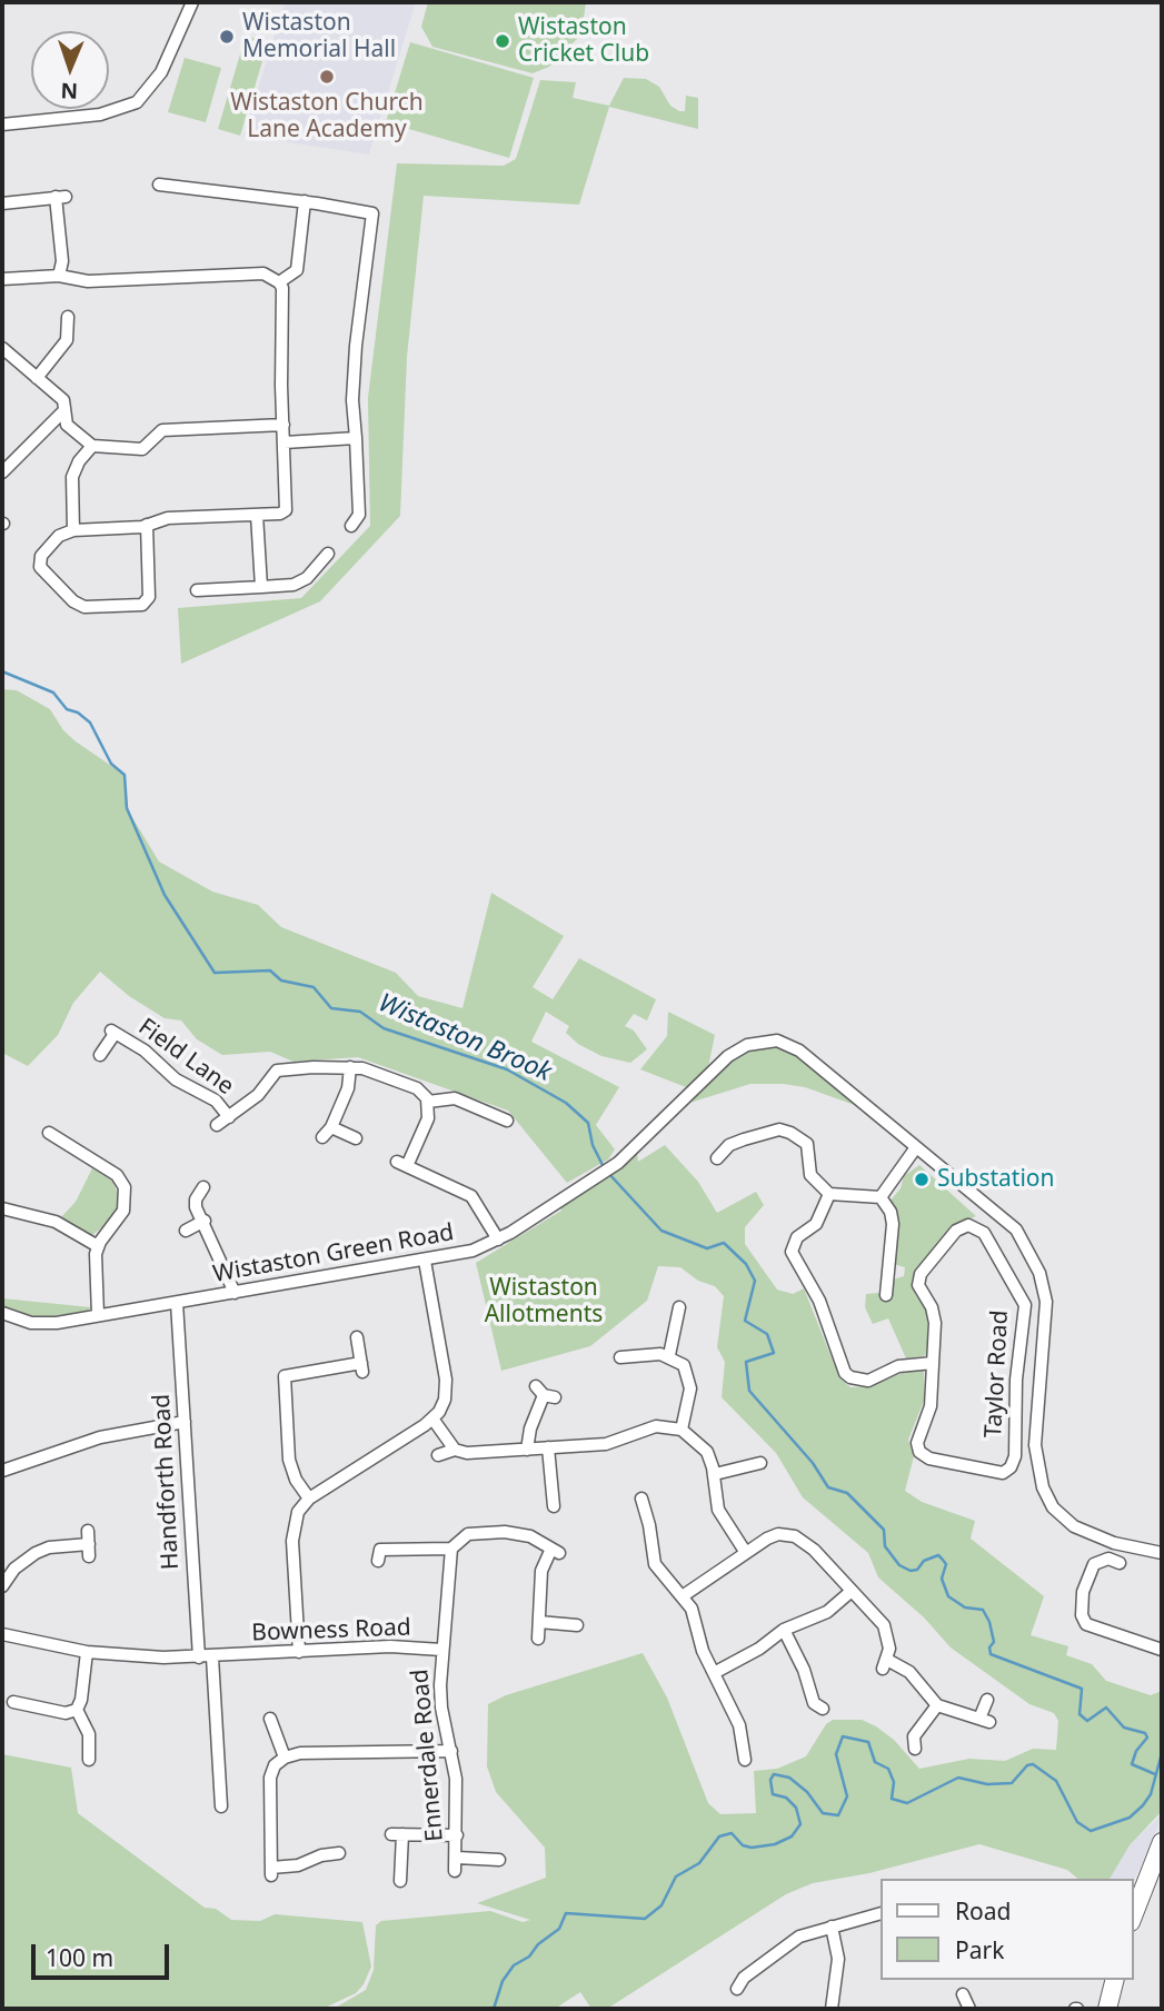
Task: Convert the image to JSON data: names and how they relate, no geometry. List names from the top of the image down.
{
  "streets": {
    "street": [
      "Field Lane",
      "Wistaston Green Road",
      "Taylor Road",
      "Handforth Road",
      "Bowness Road",
      "Ennerdale Road"
    ]
  },
  "crossings": [
    ["Wistaston Green Road", "Handforth Road"],
    ["Handforth Road", "Bowness Road"],
    ["Bowness Road", "Ennerdale Road"]
  ],
  "water": ["Wistaston Brook"],
  "parks": ["Wistaston Allotments"],
  "places": [
    "Wistaston Memorial Hall",
    "Wistaston Cricket Club",
    "Wistaston Church Lane Academy",
    "Substation"
  ],
  "legend": ["Road", "Park"],
  "scale_bar": "100 m",
  "north": "bottom"
}
